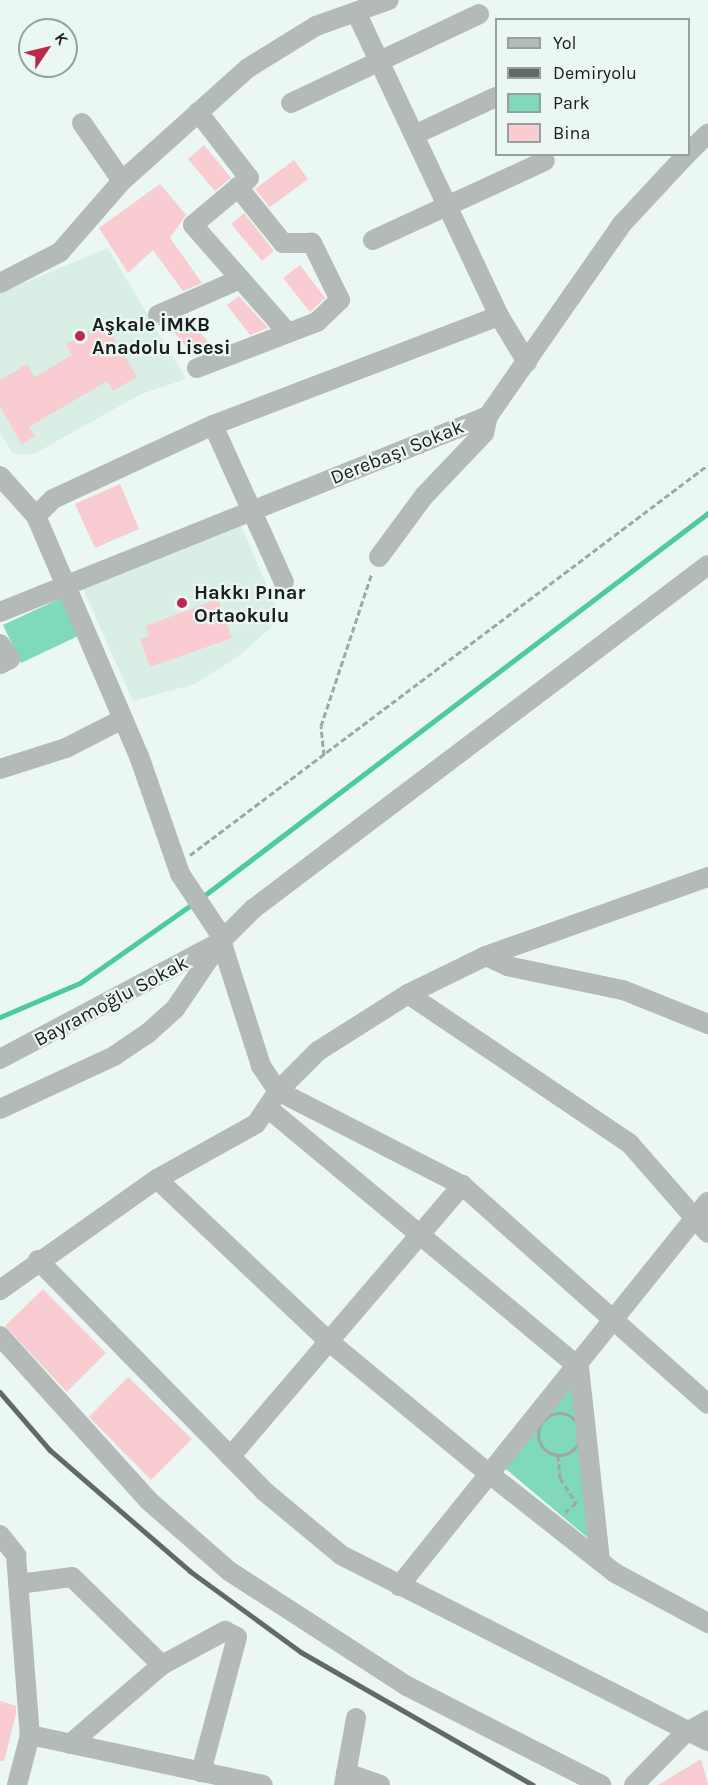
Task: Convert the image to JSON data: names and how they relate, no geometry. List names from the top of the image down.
{
  "streets": {
    "street": ["Derebaşı Sokak", "Bayramoğlu Sokak"]
  },
  "places": ["Aşkale İMKB Anadolu Lisesi", "Hakkı Pınar Ortaokulu"],
  "legend": [
    "Yol",
    "Demiryolu",
    "Park",
    "Bina"
  ],
  "north": "top right"
}
